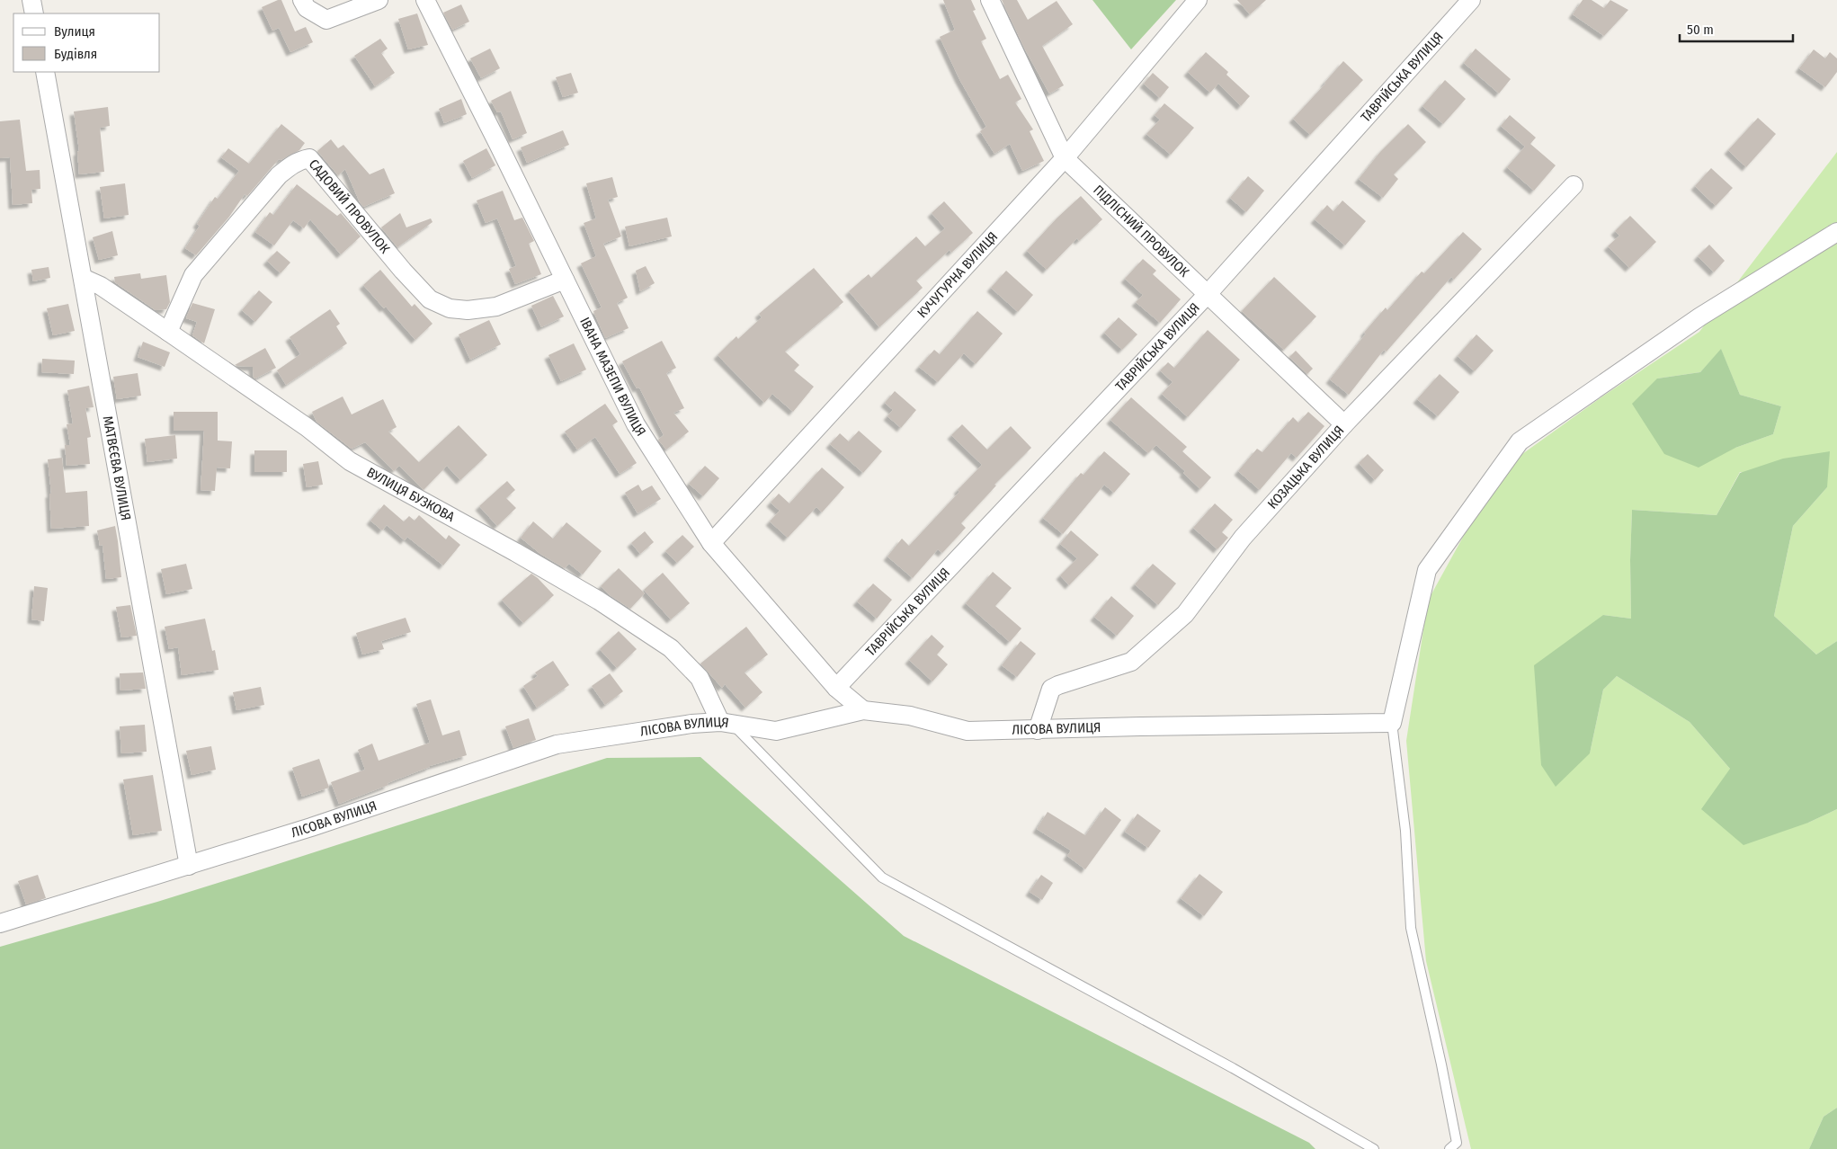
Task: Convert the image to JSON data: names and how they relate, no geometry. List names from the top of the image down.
{
  "streets": {
    "street": [
      "ТАВРІЙСЬКА ВУЛИЦЯ",
      "САДОВИЙ ПРОВУЛОК",
      "ПІДЛІСНИЙ ПРОВУЛОК",
      "КУЧУГУРНА ВУЛИЦЯ",
      "ІВАНА МАЗЕПИ ВУЛИЦЯ",
      "КОЗАЦЬКА ВУЛИЦЯ",
      "МАТВЄЄВА ВУЛИЦЯ",
      "ВУЛИЦЯ БУЗКОВА",
      "ЛІСОВА ВУЛИЦЯ"
    ]
  },
  "crossings": [
    ["ТАВРІЙСЬКА ВУЛИЦЯ", "ПІДЛІСНИЙ ПРОВУЛОК"],
    ["ТАВРІЙСЬКА ВУЛИЦЯ", "ІВАНА МАЗЕПИ ВУЛИЦЯ"],
    ["САДОВИЙ ПРОВУЛОК", "ІВАНА МАЗЕПИ ВУЛИЦЯ"],
    ["САДОВИЙ ПРОВУЛОК", "ВУЛИЦЯ БУЗКОВА"],
    ["ПІДЛІСНИЙ ПРОВУЛОК", "КУЧУГУРНА ВУЛИЦЯ"],
    ["ПІДЛІСНИЙ ПРОВУЛОК", "КОЗАЦЬКА ВУЛИЦЯ"],
    ["КУЧУГУРНА ВУЛИЦЯ", "ІВАНА МАЗЕПИ ВУЛИЦЯ"],
    ["ІВАНА МАЗЕПИ ВУЛИЦЯ", "ЛІСОВА ВУЛИЦЯ"],
    ["КОЗАЦЬКА ВУЛИЦЯ", "ЛІСОВА ВУЛИЦЯ"],
    ["МАТВЄЄВА ВУЛИЦЯ", "ВУЛИЦЯ БУЗКОВА"],
    ["МАТВЄЄВА ВУЛИЦЯ", "ЛІСОВА ВУЛИЦЯ"],
    ["ВУЛИЦЯ БУЗКОВА", "ЛІСОВА ВУЛИЦЯ"]
  ],
  "legend": ["Вулиця", "Будівля"],
  "scale_bar": "50 m"
}
